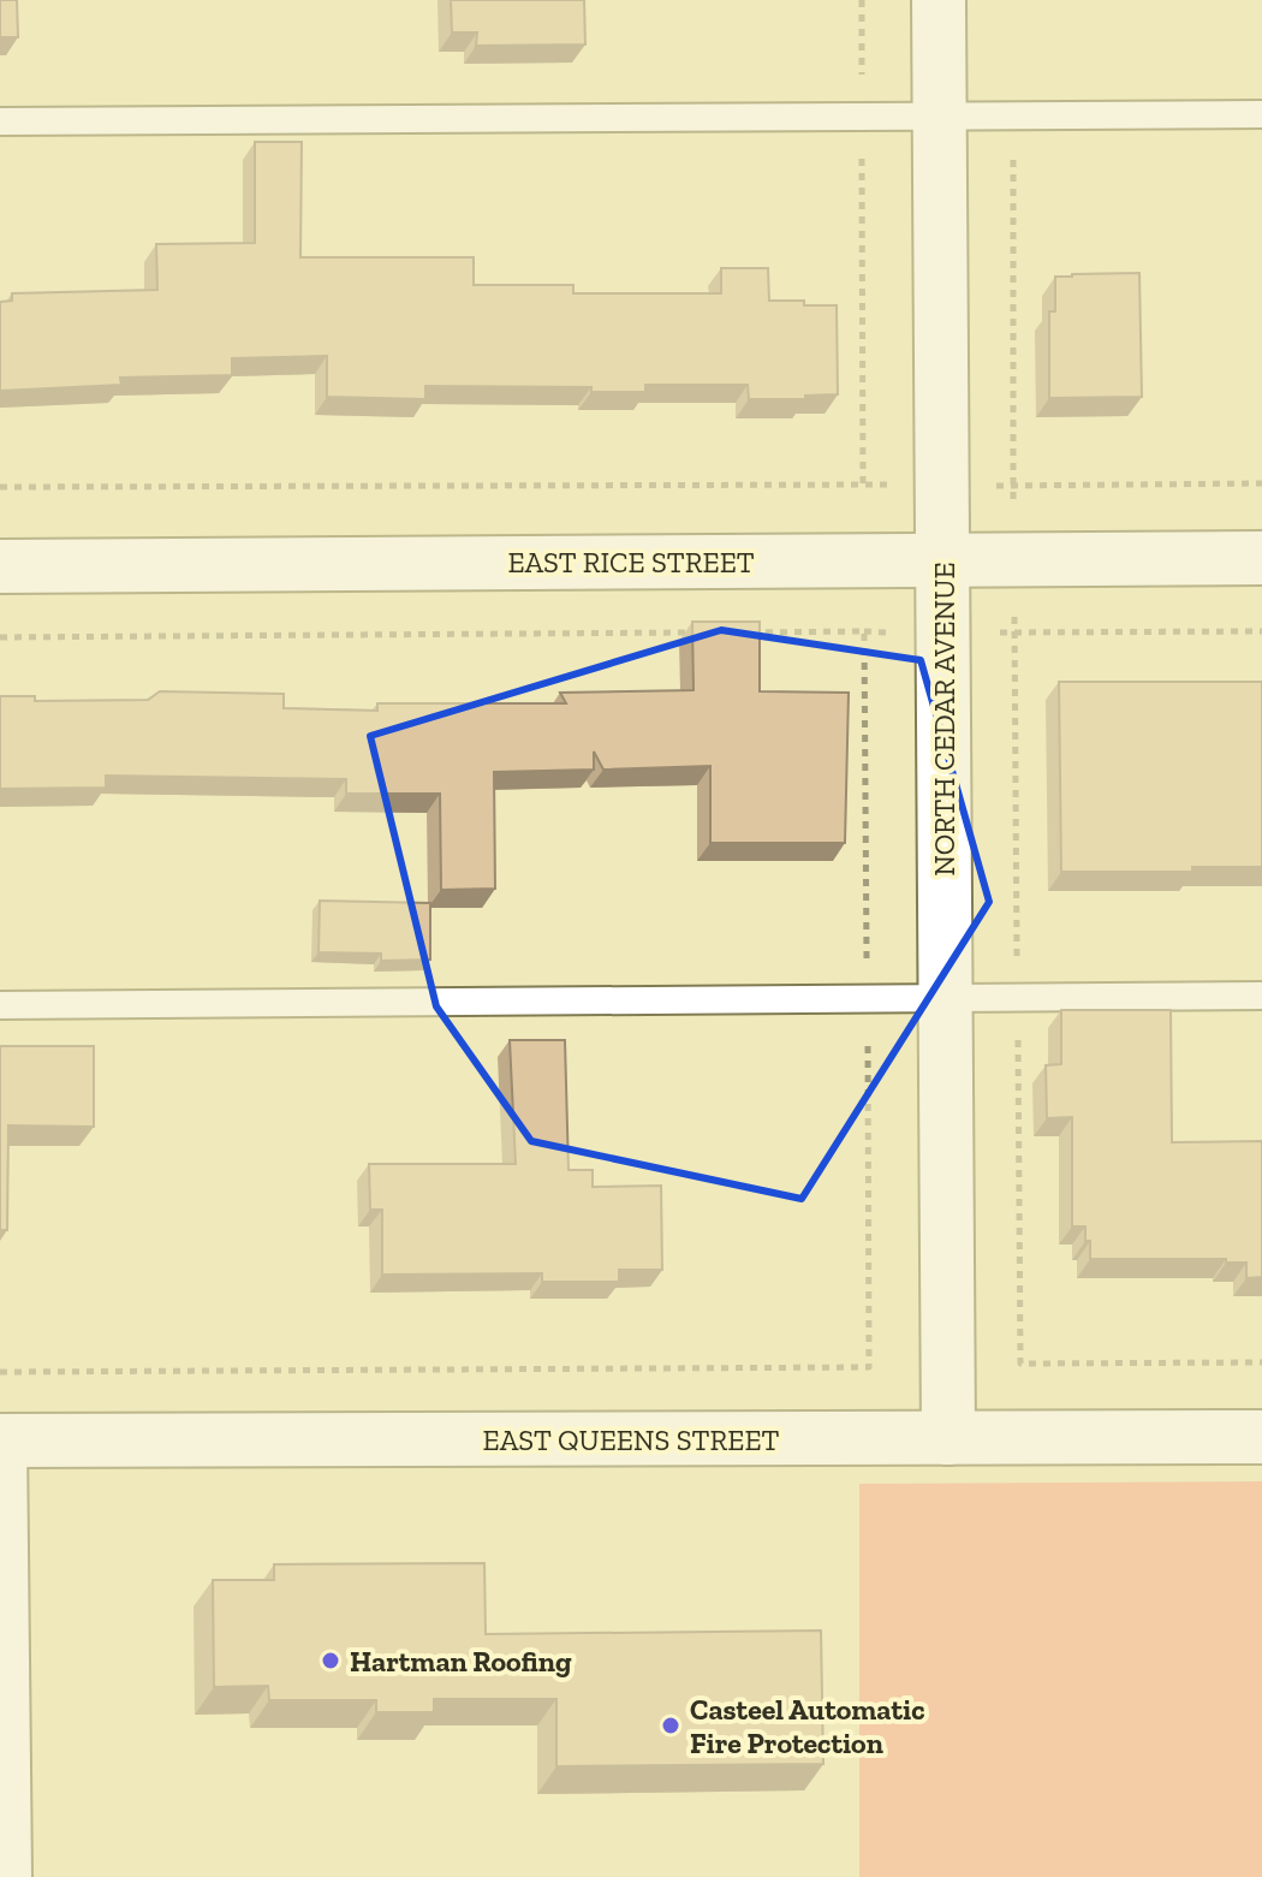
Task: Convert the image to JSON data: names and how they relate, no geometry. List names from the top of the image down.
{
  "streets": {
    "street": ["EAST RICE STREET", "NORTH CEDAR AVENUE", "EAST QUEENS STREET"]
  },
  "crossings": [
    ["EAST RICE STREET", "NORTH CEDAR AVENUE"],
    ["NORTH CEDAR AVENUE", "EAST QUEENS STREET"]
  ],
  "places": ["Hartman Roofing", "Casteel Automatic Fire Protection"]
}
